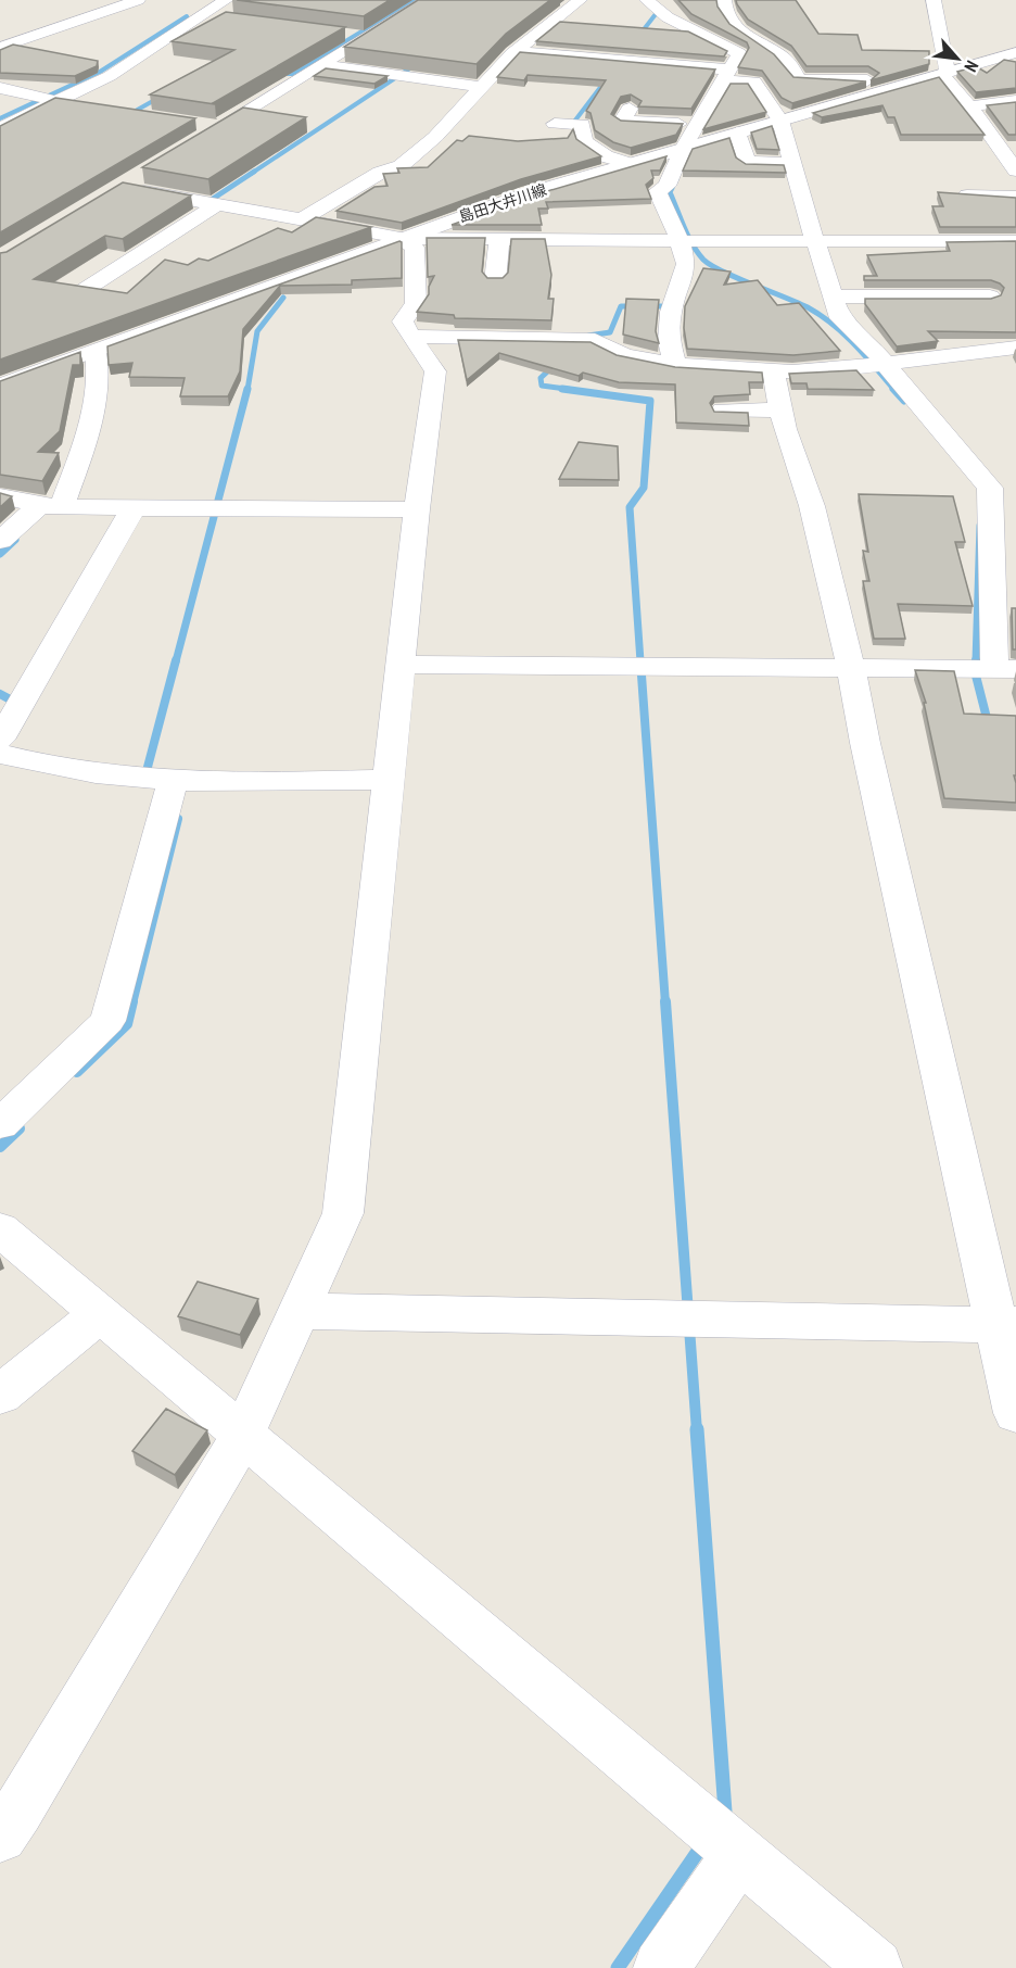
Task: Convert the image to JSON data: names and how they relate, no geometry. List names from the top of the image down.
{
  "streets": {
    "street": ["島田大井川線"]
  },
  "north": "bottom right"
}
